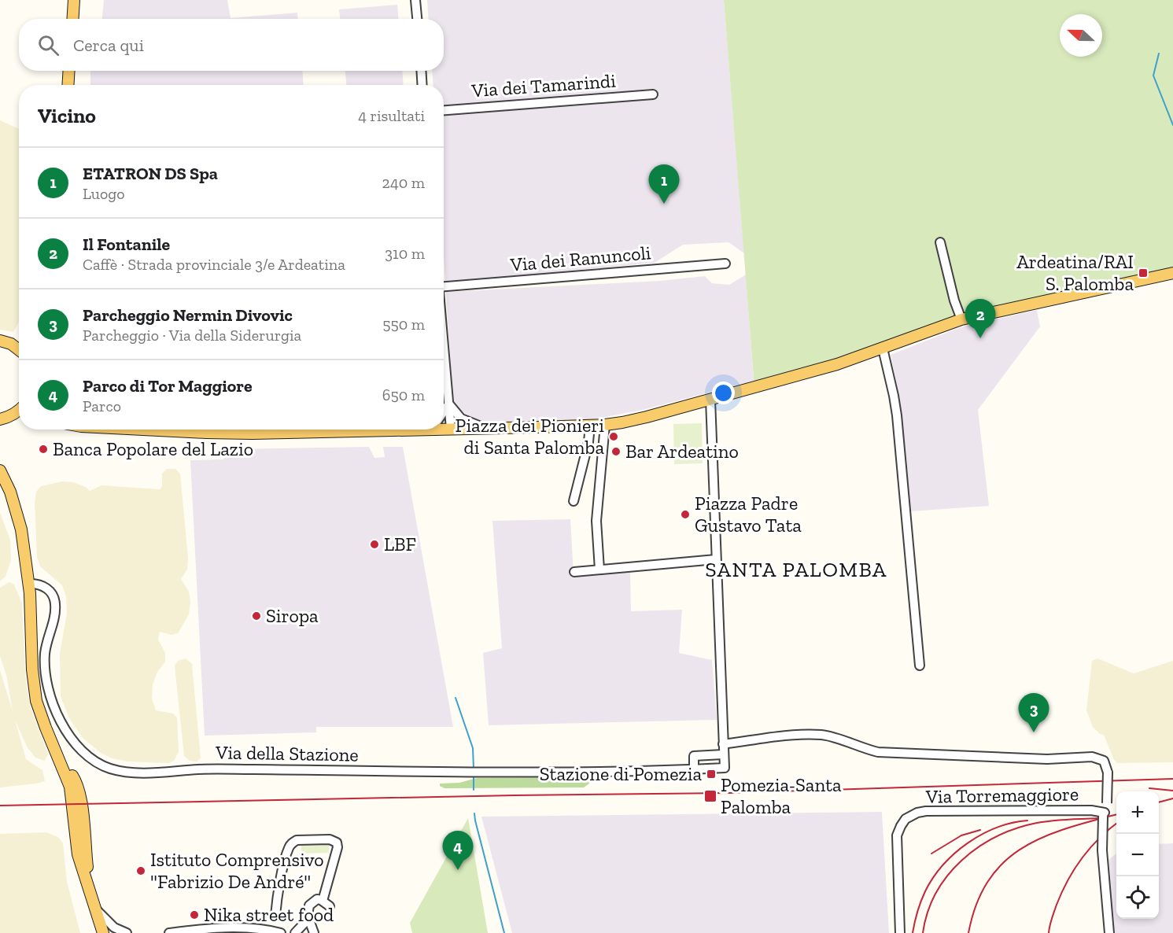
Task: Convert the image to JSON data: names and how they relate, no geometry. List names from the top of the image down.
{
  "streets": {
    "street": [
      "Via dei Tamarindi",
      "Via dei Ranuncoli",
      "Via della Stazione",
      "Via Torremaggiore"
    ]
  },
  "districts": ["SANTA PALOMBA"],
  "places": {
    "transit": ["Ardeatina/RAI S. Palomba", "Stazione di Pomezia", "Pomezia-Santa Palomba"],
    "other": [
      "Piazza dei Pionieri di Santa Palomba",
      "Banca Popolare del Lazio",
      "Bar Ardeatino",
      "Piazza Padre Gustavo Tata",
      "LBF",
      "Siropa",
      "Istituto Comprensivo \"Fabrizio De André\"",
      "Nika street food"
    ]
  },
  "north": "left",
  "page": {
    "search": "Cerca qui",
    "heading": ["Vicino", "4 risultati"],
    "list": [
      {
        "mark": "1",
        "name": "ETATRON DS Spa",
        "note": "Luogo",
        "value": "240 m"
      },
      {
        "mark": "2",
        "name": "Il Fontanile",
        "note": "Caffè · Strada provinciale 3/e Ardeatina",
        "value": "310 m"
      },
      {
        "mark": "3",
        "name": "Parcheggio Nermin Divovic",
        "note": "Parcheggio · Via della Siderurgia",
        "value": "550 m"
      },
      {
        "mark": "4",
        "name": "Parco di Tor Maggiore",
        "note": "Parco",
        "value": "650 m"
      }
    ],
    "pins": [
      "1",
      "2",
      "3",
      "4"
    ],
    "map_buttons": ["+", "−"]
  }
}
